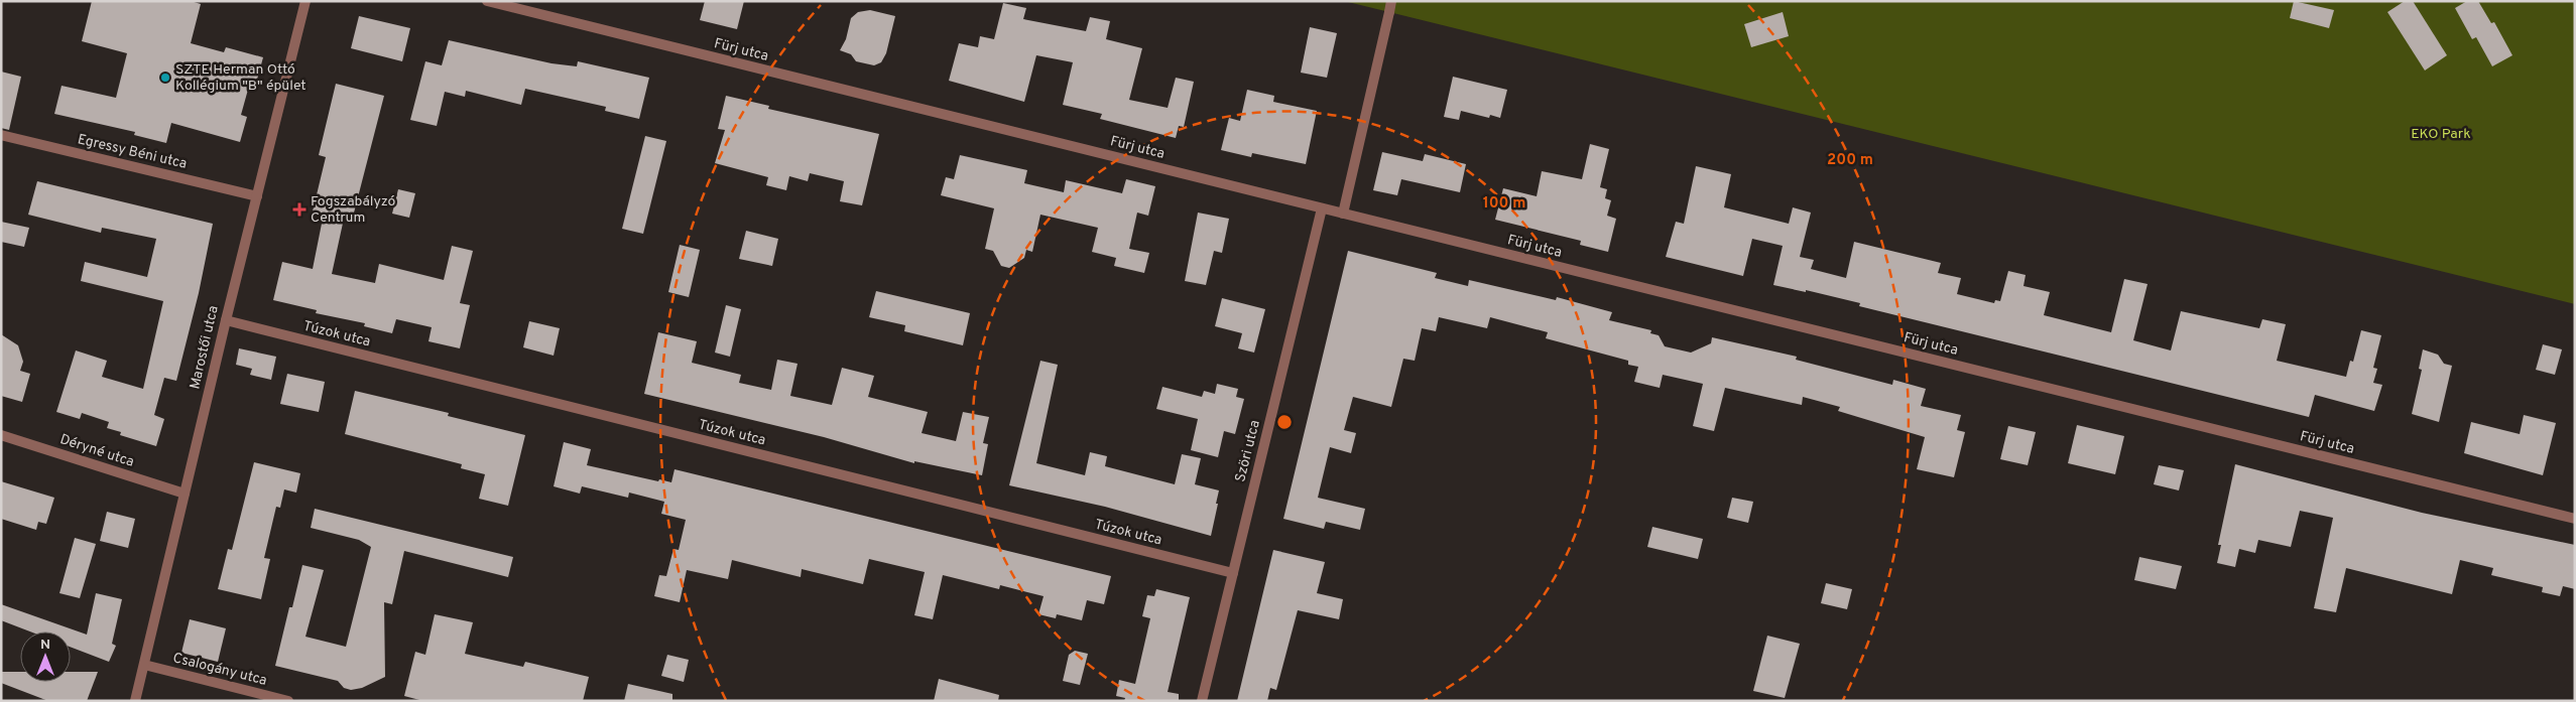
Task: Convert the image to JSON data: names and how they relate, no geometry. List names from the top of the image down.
{
  "streets": {
    "street": [
      "Fürj utca",
      "Egressy Béni utca",
      "Túzok utca",
      "Marostői utca",
      "Déryné utca",
      "Szöri utca",
      "Csalogány utca"
    ]
  },
  "crossings": [
    ["Fürj utca", "Szöri utca"],
    ["Egressy Béni utca", "Marostői utca"],
    ["Túzok utca", "Marostői utca"],
    ["Túzok utca", "Szöri utca"],
    ["Marostői utca", "Déryné utca"],
    ["Marostői utca", "Csalogány utca"]
  ],
  "parks": ["EKO Park"],
  "places": {
    "other": ["SZTE Herman Ottó Kollégium \"B\" épület"],
    "health": ["Fogszabályzó Centrum"]
  },
  "north": "top",
  "rings": ["200 m", "100 m"]
}
